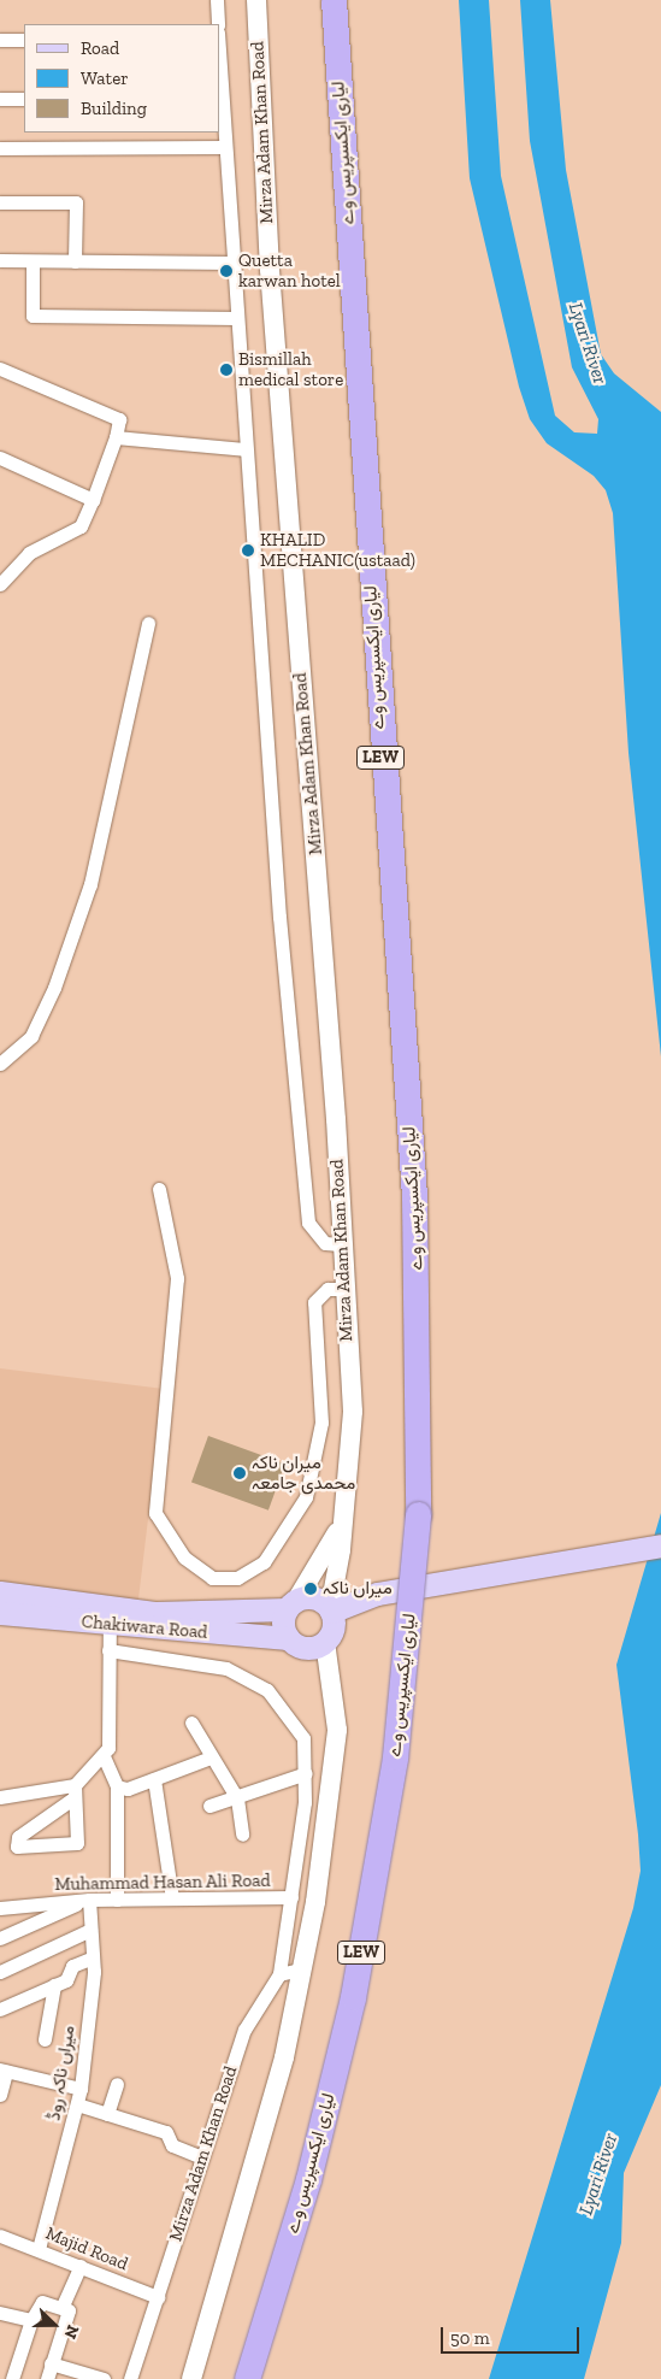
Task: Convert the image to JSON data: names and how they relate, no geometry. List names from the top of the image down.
{
  "streets": {
    "highway": ["لیاری ایکسپریس وے", "LEW"],
    "main road": ["Mirza Adam Khan Road", "Chakiwara Road"],
    "street": ["Muhammad Hasan Ali Road", "میراں ناکہ روڈ", "Majid Road"]
  },
  "crossings": [
    ["Mirza Adam Khan Road", "Chakiwara Road"],
    ["Mirza Adam Khan Road", "Majid Road"],
    ["Muhammad Hasan Ali Road", "میراں ناکہ روڈ"],
    ["میراں ناکہ روڈ", "Majid Road"]
  ],
  "water": ["Lyari River"],
  "places": [
    "Quetta karwan hotel",
    "Bismillah medical store",
    "KHALID MECHANIC(ustaad)",
    "میران ناکہ محمدی جامعہ",
    "میراں ناکہ"
  ],
  "legend": ["Road", "Water", "Building"],
  "scale_bar": "50 m",
  "north": "right"
}
